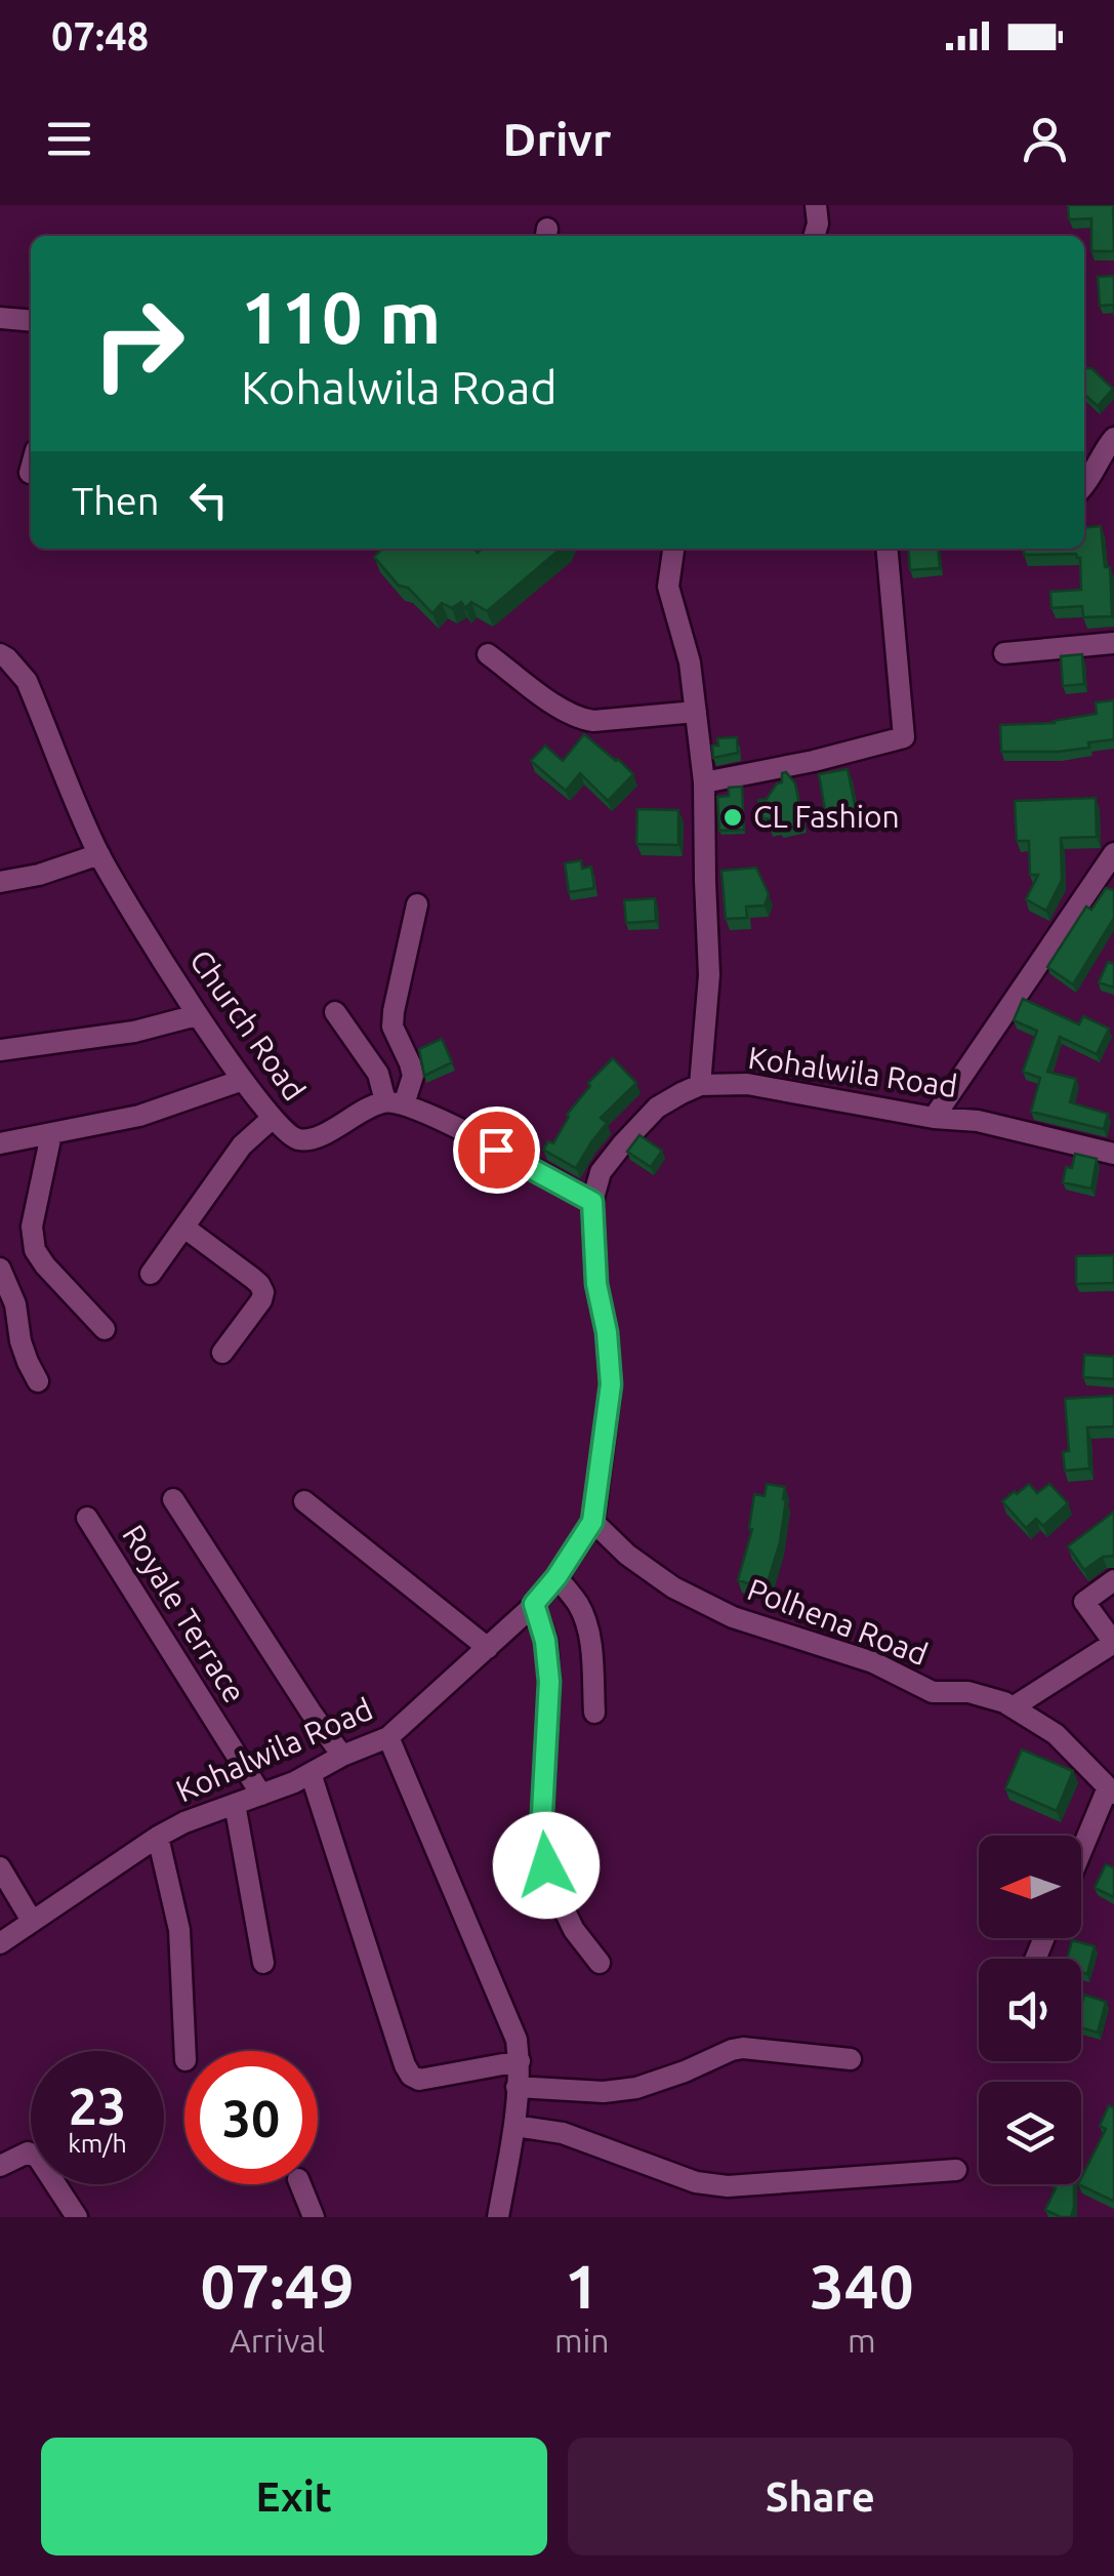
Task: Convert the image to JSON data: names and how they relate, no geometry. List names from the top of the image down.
{
  "streets": {
    "street": [
      "Church Road",
      "Kohalwila Road",
      "Royale Terrace",
      "Polhena Road"
    ]
  },
  "crossings": [
    ["Kohalwila Road", "Royale Terrace"],
    ["Kohalwila Road", "Polhena Road"]
  ],
  "places": ["CL Fashion"],
  "north": "left",
  "page": {
    "status": "07:48",
    "header": "Drivr",
    "turn": ["110 m", "Kohalwila Road"],
    "then": "Then",
    "speed": "23 km/h",
    "limit": "30",
    "eta": [
      "07:49",
      "Arrival",
      "1",
      "min",
      "340",
      "m"
    ],
    "buttons": ["Exit", "Share"]
  }
}
